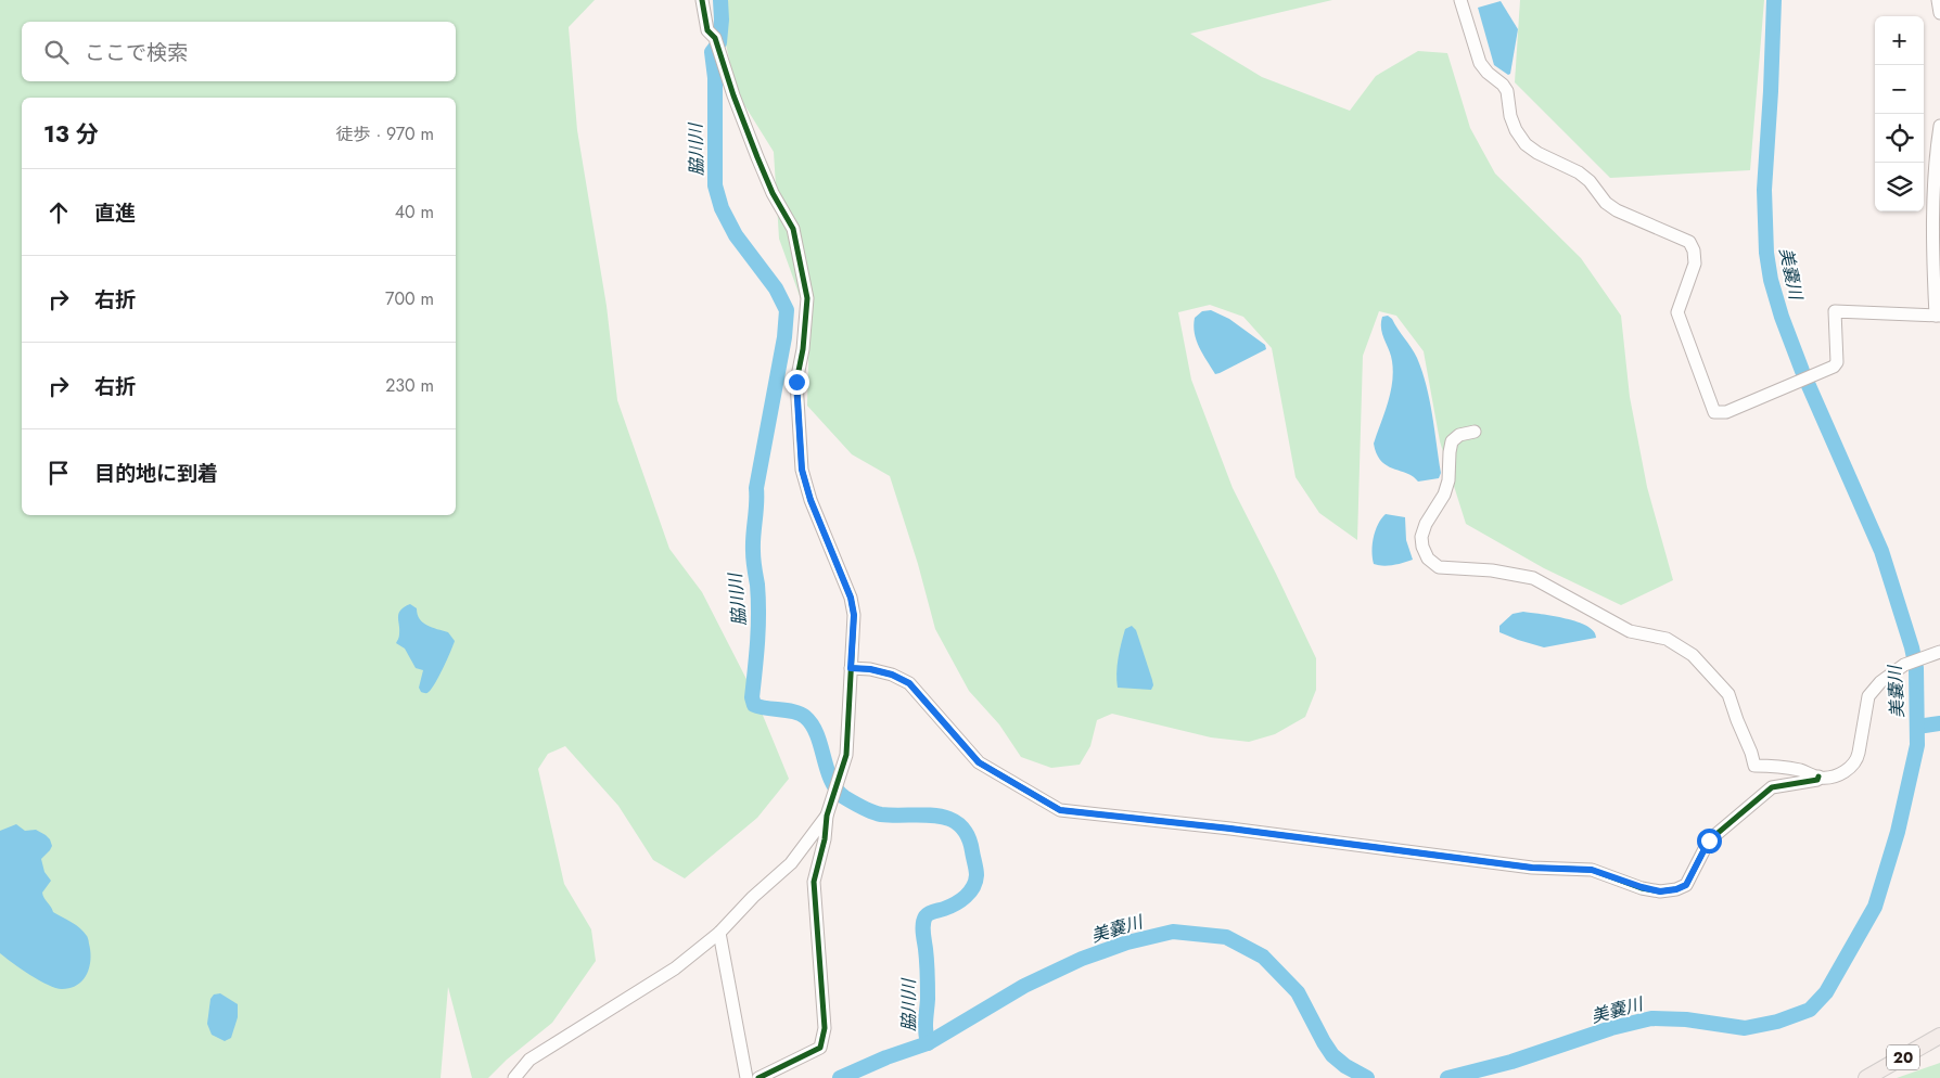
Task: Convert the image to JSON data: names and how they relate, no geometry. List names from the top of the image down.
{
  "streets": {
    "main road": ["20"]
  },
  "water": ["脇川川", "美嚢川"],
  "page": {
    "map_buttons": ["+", "−"],
    "search": "ここで検索",
    "heading": ["13 分", "徒歩 · 970 m"],
    "list": [
      ["直進", "40 m"],
      ["右折", "700 m"],
      ["右折", "230 m"],
      "目的地に到着"
    ]
  }
}
